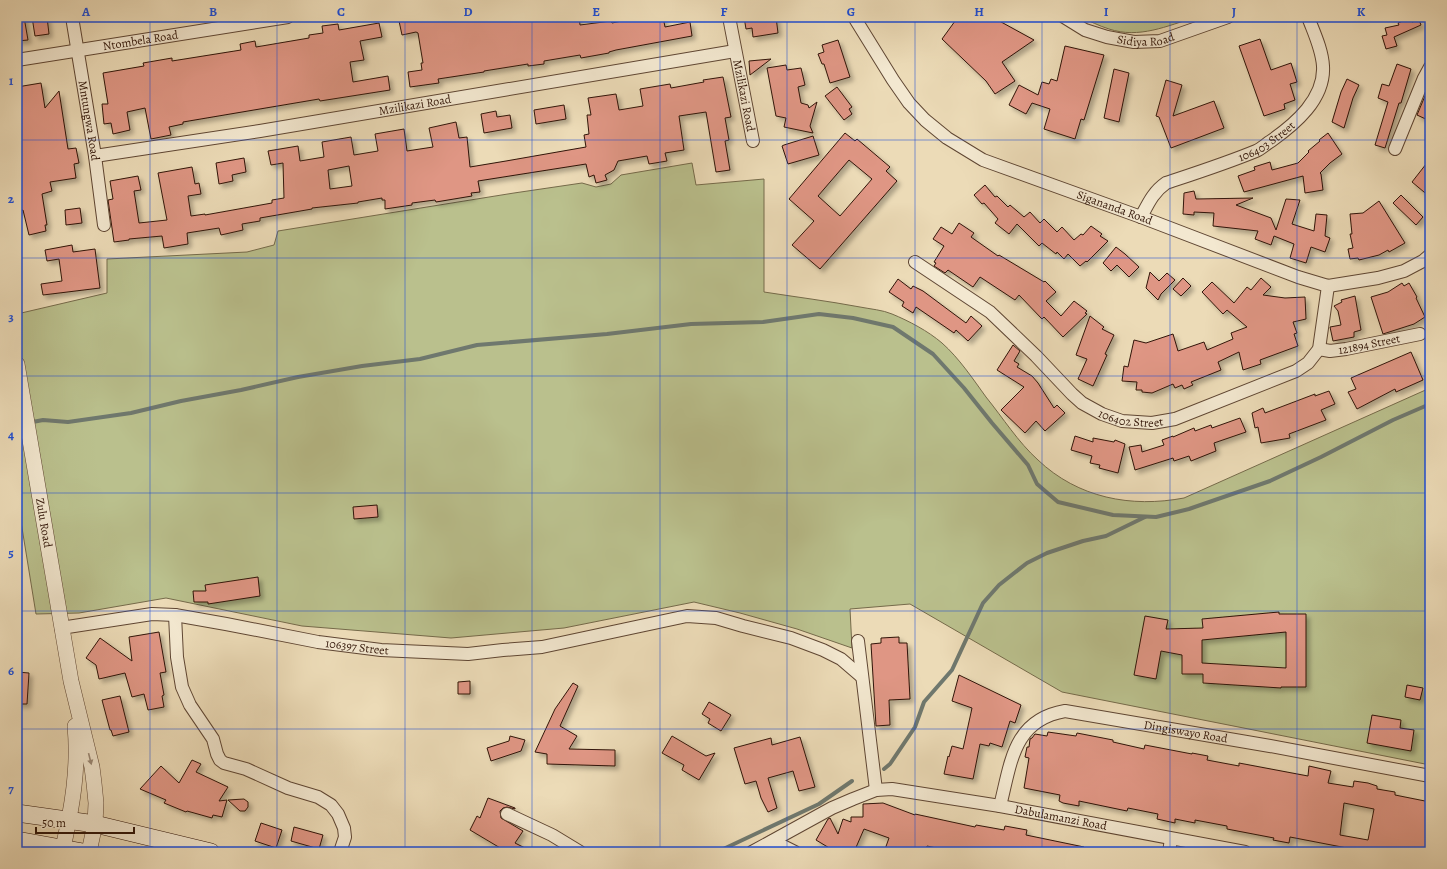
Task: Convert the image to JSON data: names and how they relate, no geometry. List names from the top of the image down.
{
  "streets": {
    "street": [
      "Sidiya Road",
      "Ntombela Road",
      "Mzilikazi Road",
      "Mntungwa Road",
      "106403 Street",
      "Sigananda Road",
      "121894 Street",
      "106402 Street",
      "Zulu Road",
      "106397 Street",
      "Dingiswayo Road",
      "Dabulamanzi Road"
    ]
  },
  "crossings": [
    ["Ntombela Road", "Mntungwa Road"],
    ["Mzilikazi Road", "Mntungwa Road"],
    ["106403 Street", "Sigananda Road"],
    ["121894 Street", "106402 Street"],
    ["Zulu Road", "106397 Street"],
    ["Dingiswayo Road", "Dabulamanzi Road"]
  ],
  "scale_bar": "50 m",
  "grid": {
    "columns": [
      "A",
      "B",
      "C",
      "D",
      "E",
      "F",
      "G",
      "H",
      "I",
      "J",
      "K"
    ],
    "rows": [
      "1",
      "2",
      "3",
      "4",
      "5",
      "6",
      "7"
    ]
  }
}
